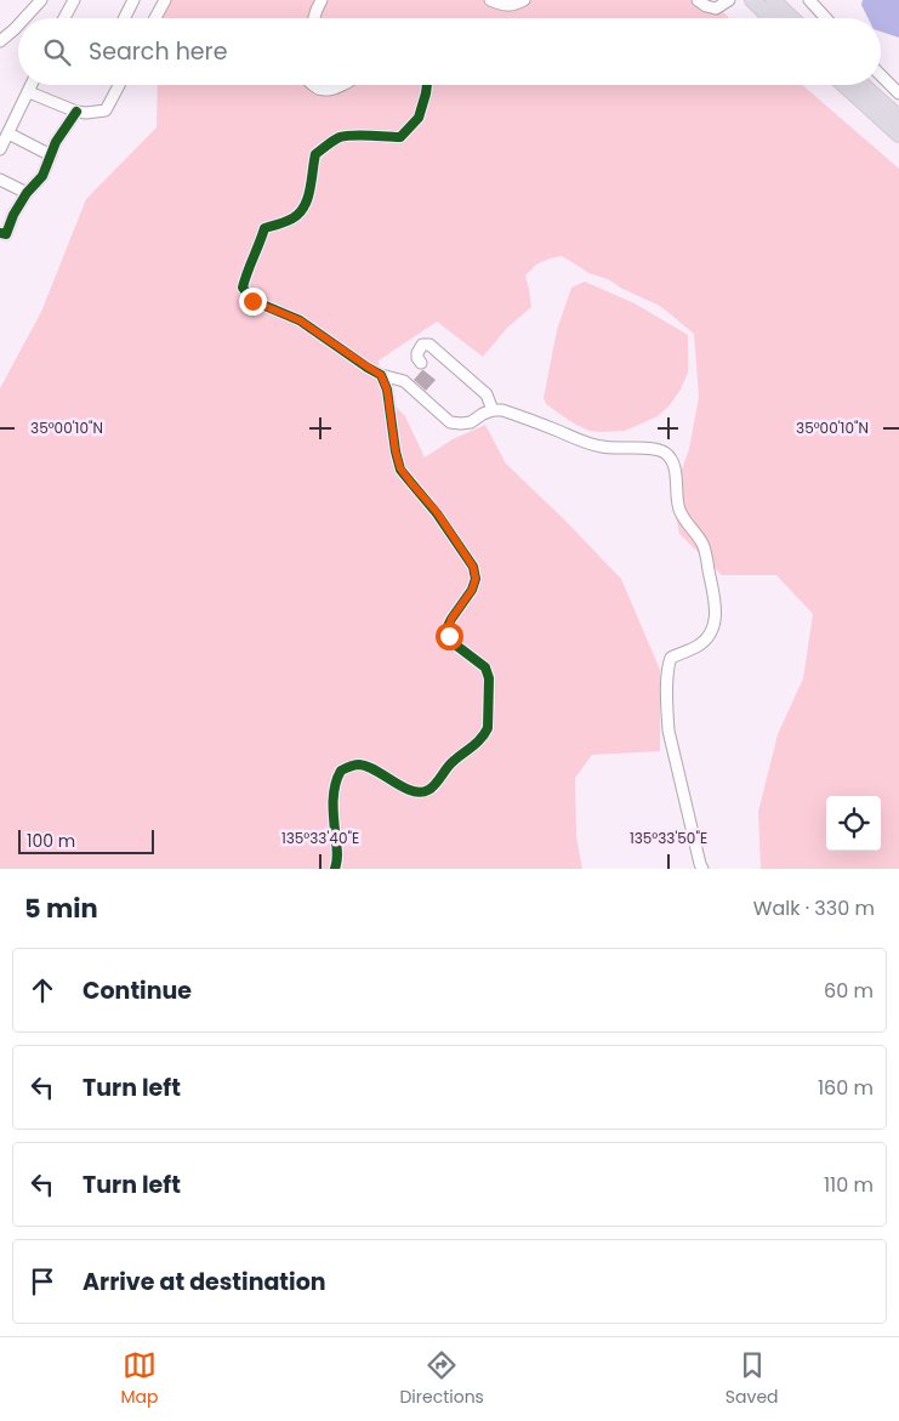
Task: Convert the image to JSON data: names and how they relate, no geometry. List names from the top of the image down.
{
  "scale_bar": "100 m",
  "page": {
    "search": "Search here",
    "scale": "100 m",
    "heading": ["5 min", "Walk · 330 m"],
    "list": [
      ["Continue", "60 m"],
      ["Turn left", "160 m"],
      ["Turn left", "110 m"],
      "Arrive at destination"
    ],
    "nav": ["Map", "Directions", "Saved"]
  },
  "coordinates": ["35°00'10\"N", "135°33'40\"E", "135°33'50\"E"]
}
